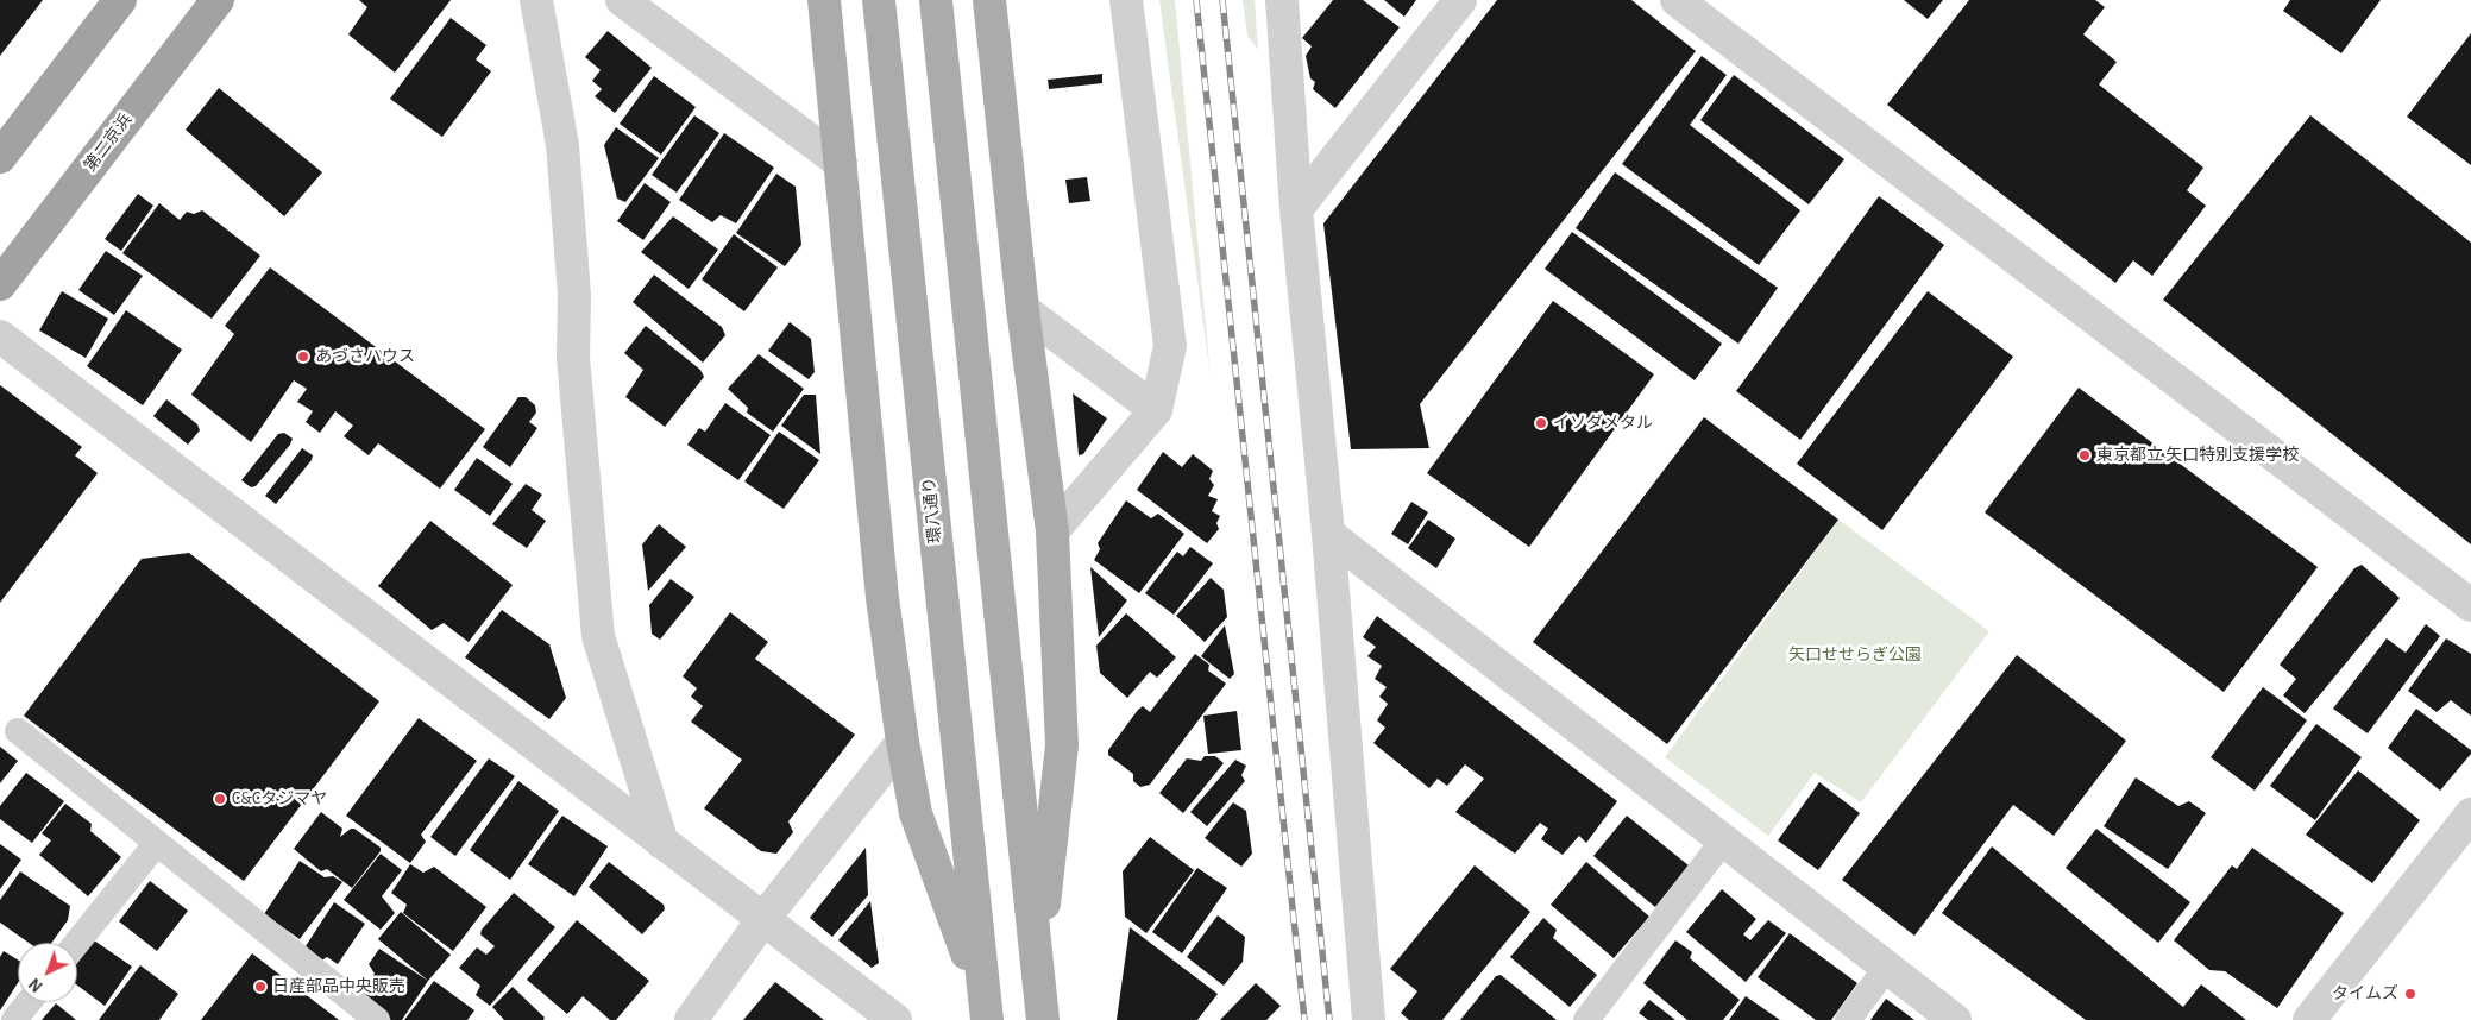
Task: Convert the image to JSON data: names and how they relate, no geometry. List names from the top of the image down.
{
  "streets": {
    "highway": ["第二京浜"],
    "main road": ["環八通り"]
  },
  "parks": ["矢口せせらぎ公園"],
  "places": [
    "あづさハウス",
    "イソダメタル",
    "東京都立 矢口特別支援学校",
    "C&Cタジマヤ",
    "日産部品中央販売",
    "タイムズ"
  ],
  "north": "bottom left"
}
